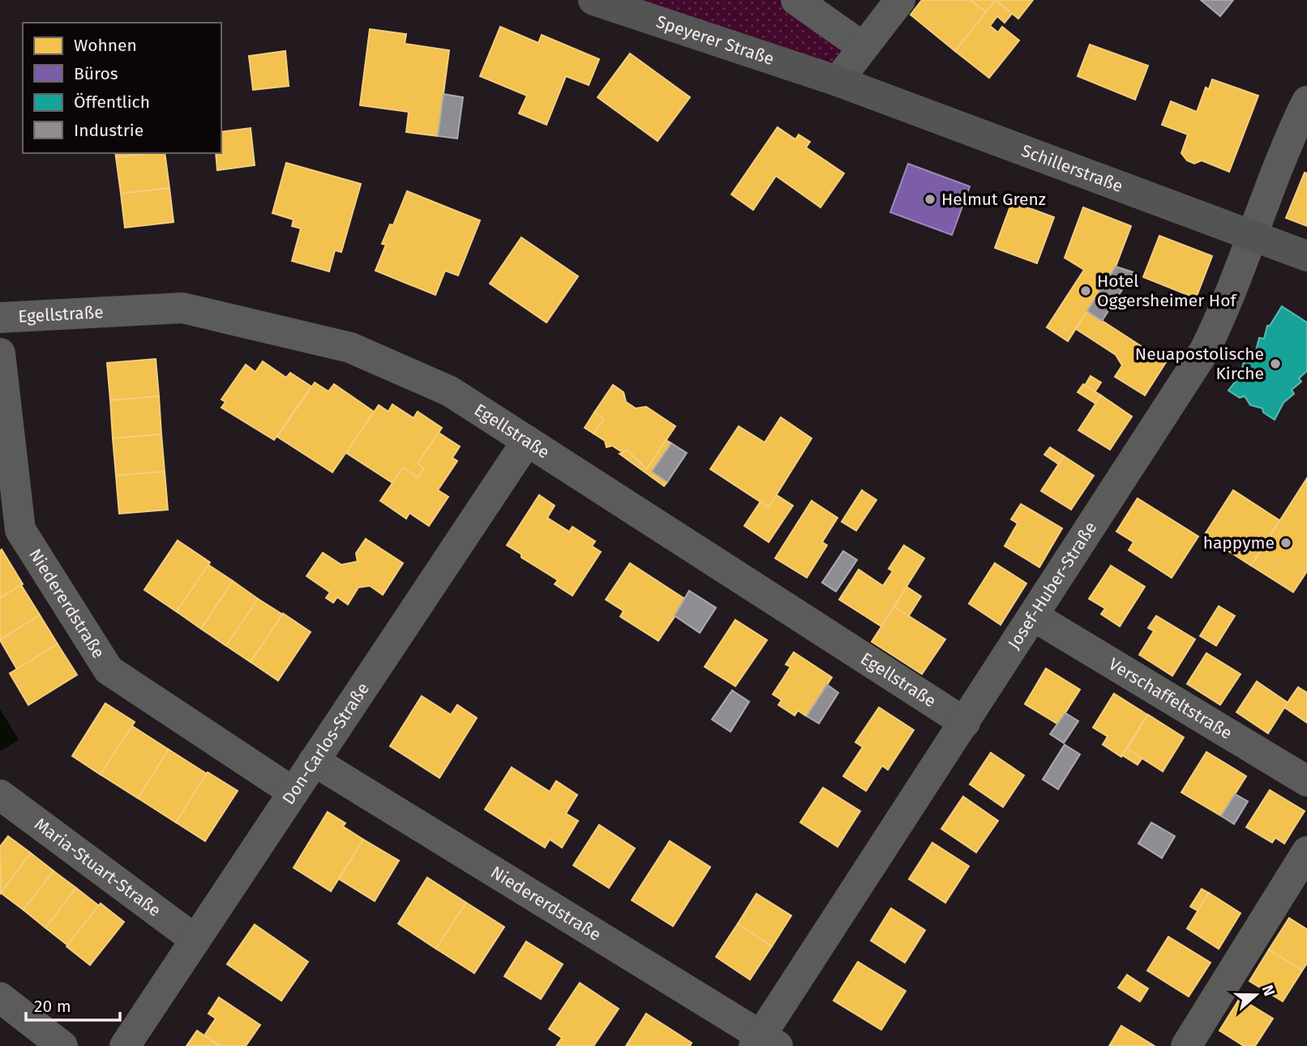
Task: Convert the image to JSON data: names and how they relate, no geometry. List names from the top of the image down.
{
  "streets": {
    "street": [
      "Speyerer Straße",
      "Schillerstraße",
      "Egellstraße",
      "Josef-Huber-Straße",
      "Niedererdstraße",
      "Verschaffeltstraße",
      "Don-Carlos-Straße",
      "Maria-Stuart-Straße"
    ]
  },
  "crossings": [
    ["Speyerer Straße", "Schillerstraße"],
    ["Schillerstraße", "Josef-Huber-Straße"],
    ["Egellstraße", "Josef-Huber-Straße"],
    ["Egellstraße", "Don-Carlos-Straße"],
    ["Josef-Huber-Straße", "Niedererdstraße"],
    ["Josef-Huber-Straße", "Verschaffeltstraße"],
    ["Niedererdstraße", "Don-Carlos-Straße"],
    ["Don-Carlos-Straße", "Maria-Stuart-Straße"]
  ],
  "places": [
    "Helmut Grenz",
    "Hotel Oggersheimer Hof",
    "Neuapostolische Kirche",
    "happyme"
  ],
  "legend": [
    "Wohnen",
    "Büros",
    "Öffentlich",
    "Industrie"
  ],
  "scale_bar": "20 m",
  "north": "right"
}
